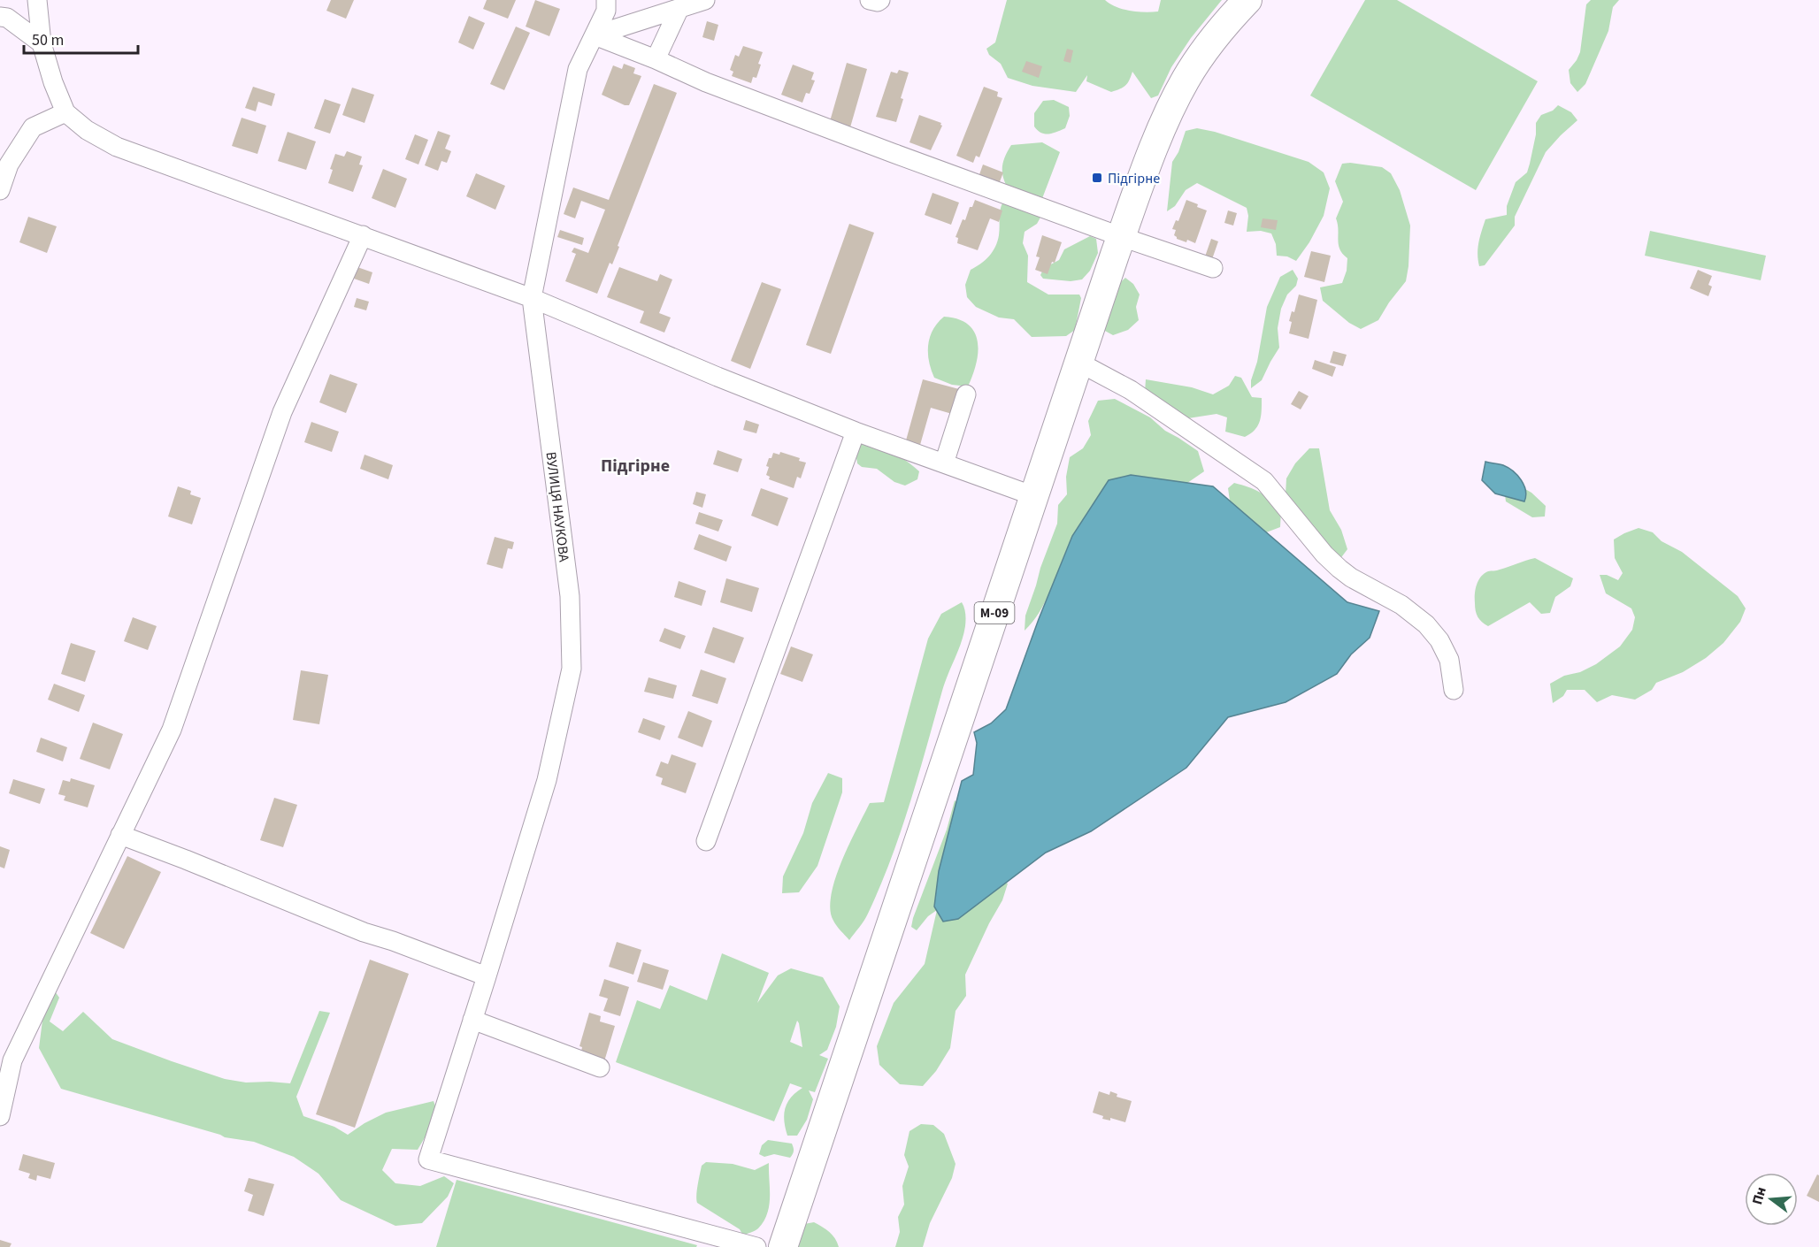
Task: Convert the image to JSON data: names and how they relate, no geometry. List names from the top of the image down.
{
  "streets": {
    "highway": ["М-09"],
    "street": ["ВУЛИЦЯ НАУКОВА"]
  },
  "districts": ["Підгірне"],
  "places": {
    "transit": ["Підгірне"]
  },
  "scale_bar": "50 m",
  "north": "left"
}
